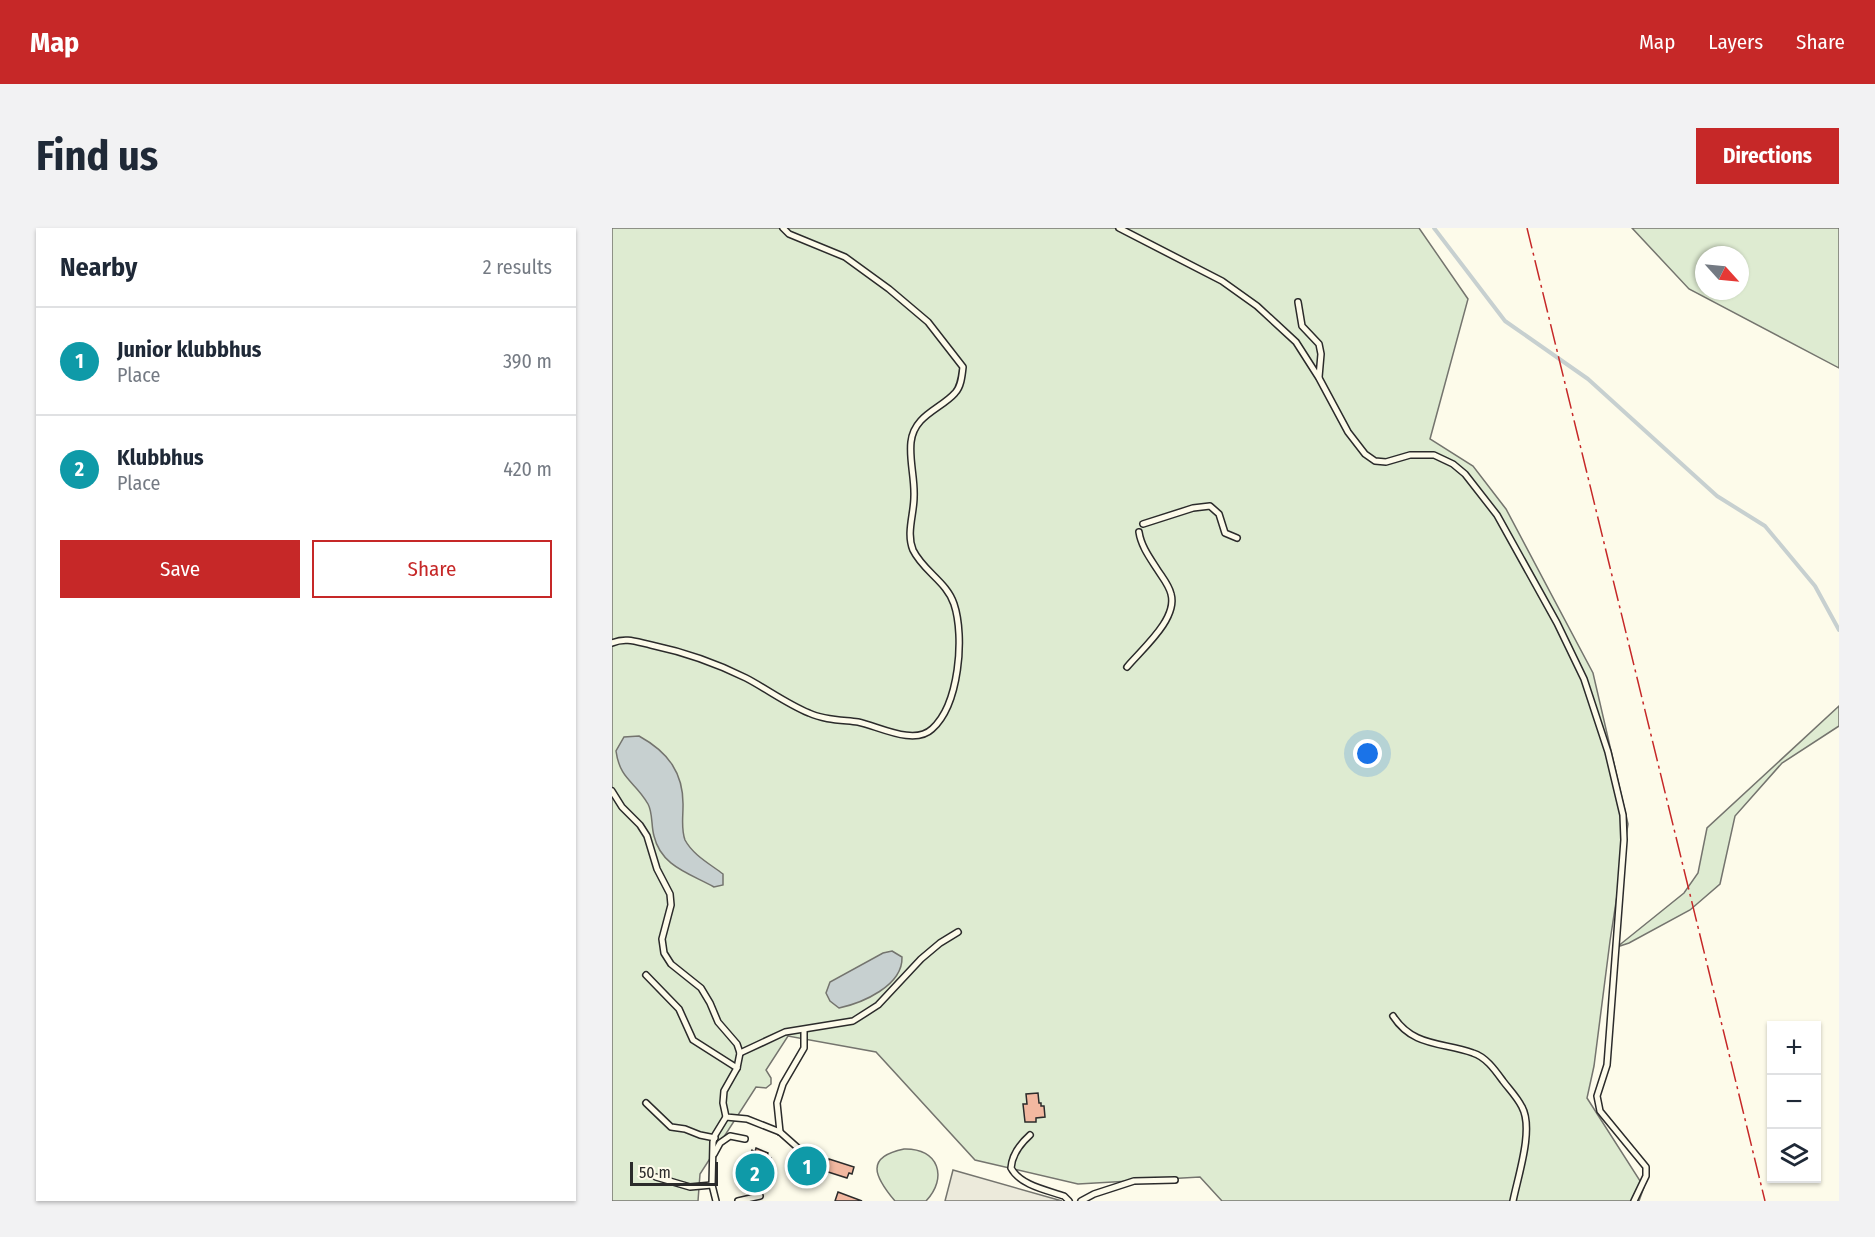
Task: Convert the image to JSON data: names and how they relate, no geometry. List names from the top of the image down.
{
  "scale_bar": "50 m",
  "north": "bottom right",
  "page": {
    "header": "Map",
    "nav": ["Map", "Layers", "Share"],
    "buttons": [
      "Directions",
      ["Save", "Share"]
    ],
    "title": "Find us",
    "heading": ["Nearby", "2 results"],
    "list": [
      {
        "mark": "1",
        "name": "Junior klubbhus",
        "note": "Place",
        "value": "390 m"
      },
      {
        "mark": "2",
        "name": "Klubbhus",
        "note": "Place",
        "value": "420 m"
      }
    ],
    "map_buttons": ["+", "−"],
    "pins": ["1", "2"],
    "scale": "50 m"
  }
}
